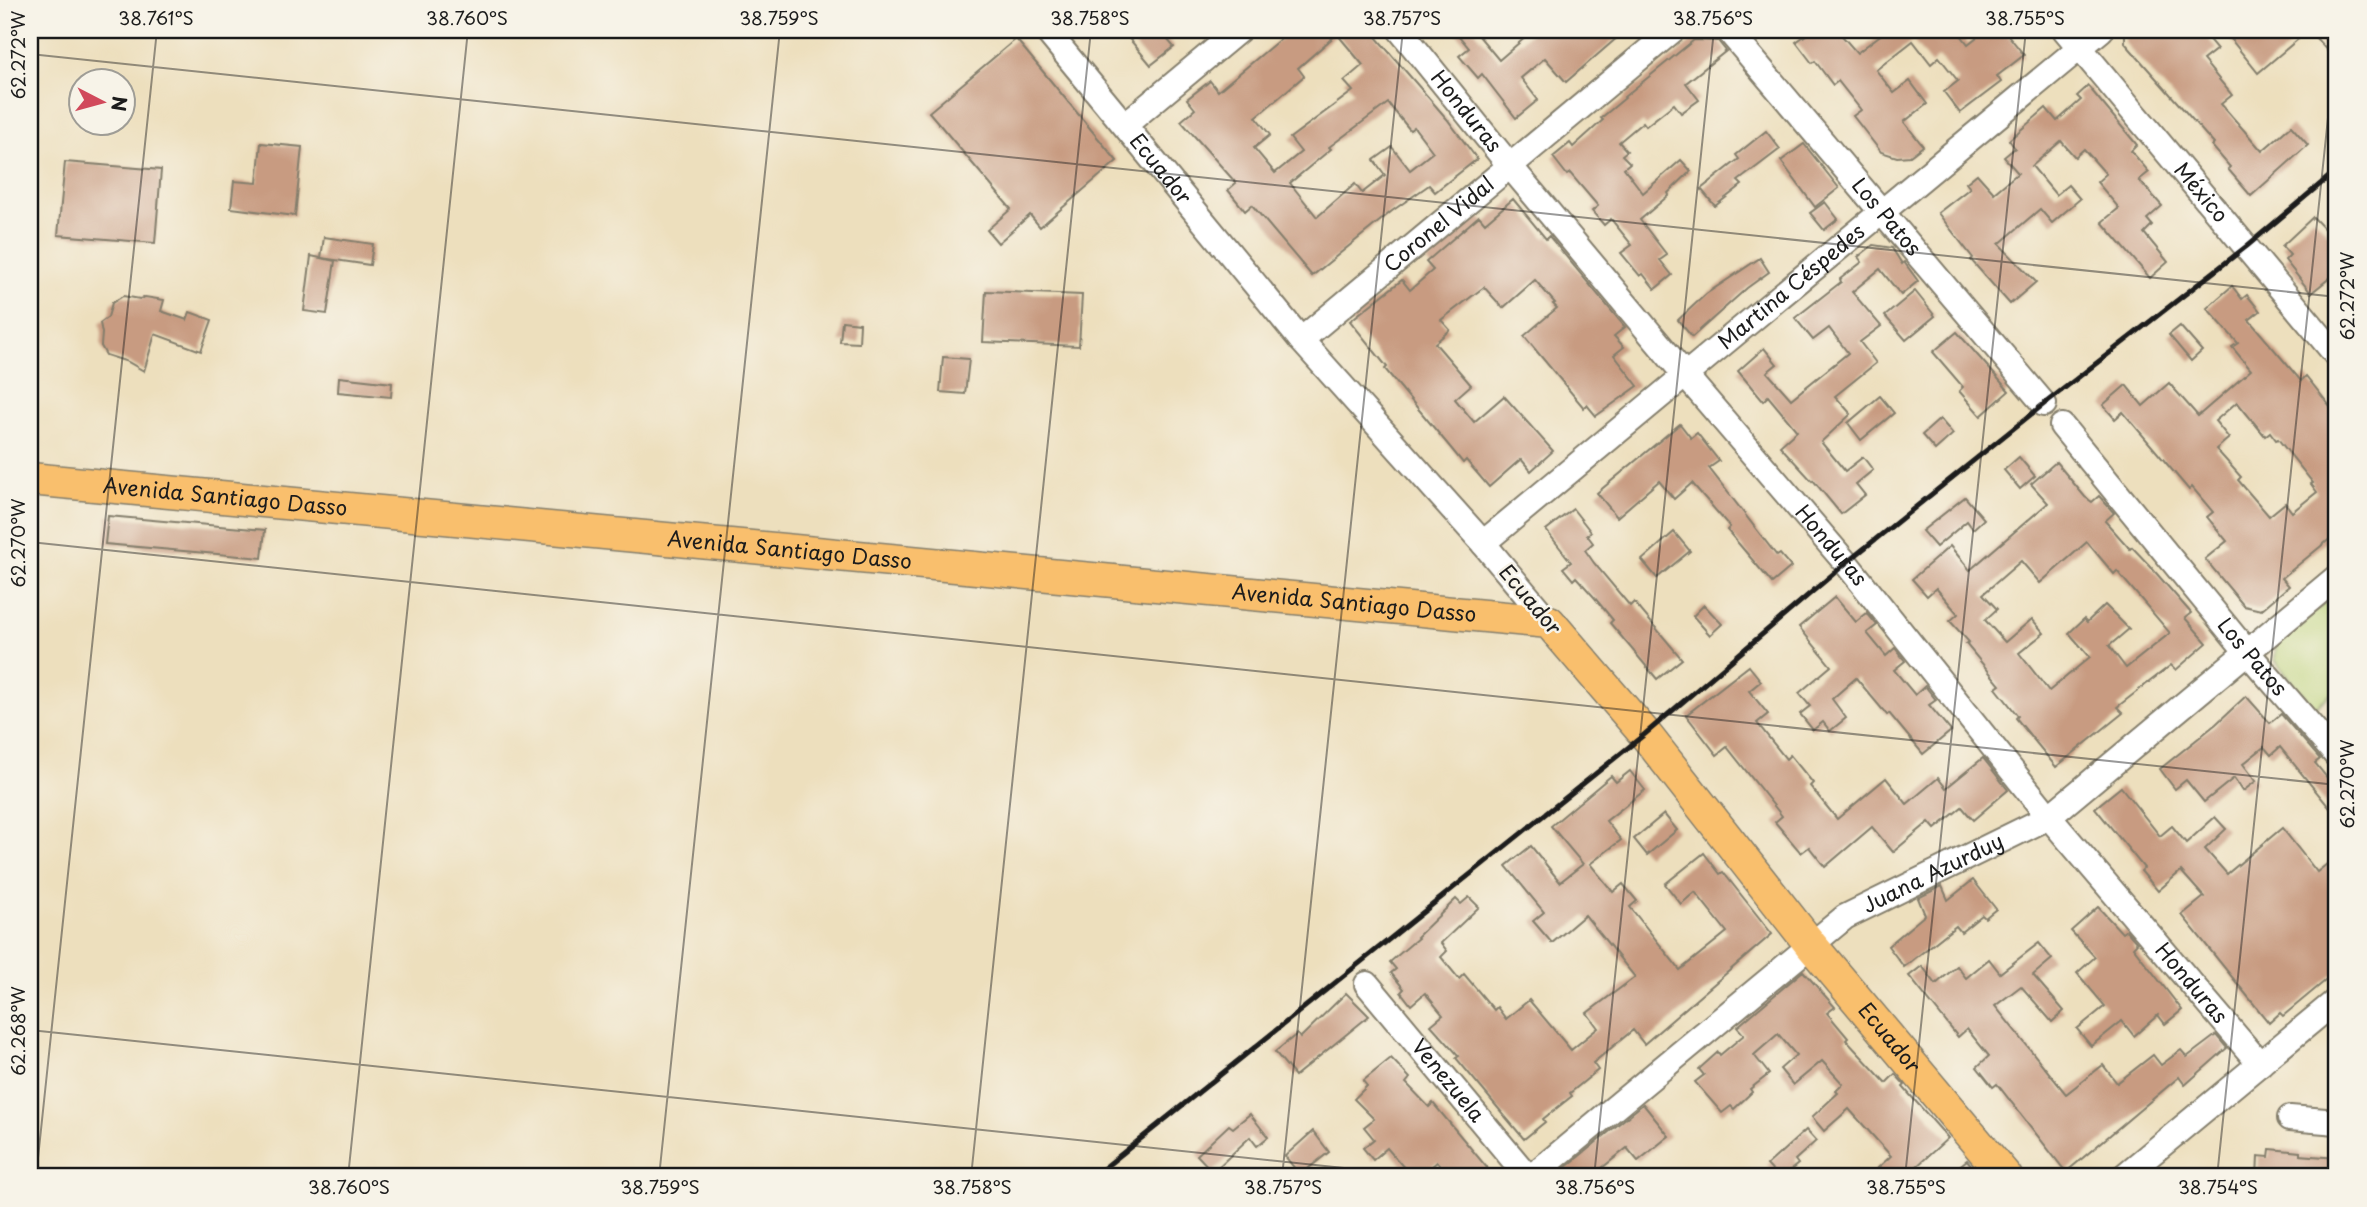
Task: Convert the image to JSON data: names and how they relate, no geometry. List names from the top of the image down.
{
  "streets": {
    "main road": ["Ecuador", "Avenida Santiago Dasso"],
    "street": [
      "Honduras",
      "México",
      "Los Patos",
      "Coronel Vidal",
      "Martina Céspedes",
      "Juana Azurduy",
      "Venezuela"
    ]
  },
  "crossings": [
    ["Honduras", "Coronel Vidal"],
    ["Honduras", "Martina Céspedes"],
    ["Honduras", "Juana Azurduy"],
    ["Ecuador", "Coronel Vidal"],
    ["Ecuador", "Martina Céspedes"],
    ["Ecuador", "Avenida Santiago Dasso"],
    ["Ecuador", "Juana Azurduy"],
    ["México", "Martina Céspedes"],
    ["Los Patos", "Martina Céspedes"],
    ["Los Patos", "Juana Azurduy"],
    ["Juana Azurduy", "Venezuela"]
  ],
  "north": "right",
  "coordinates": [
    "38.761°S",
    "38.760°S",
    "38.759°S",
    "38.758°S",
    "38.757°S",
    "38.756°S",
    "38.755°S",
    "62.272°W",
    "62.270°W",
    "62.268°W",
    "38.754°S"
  ]
}
